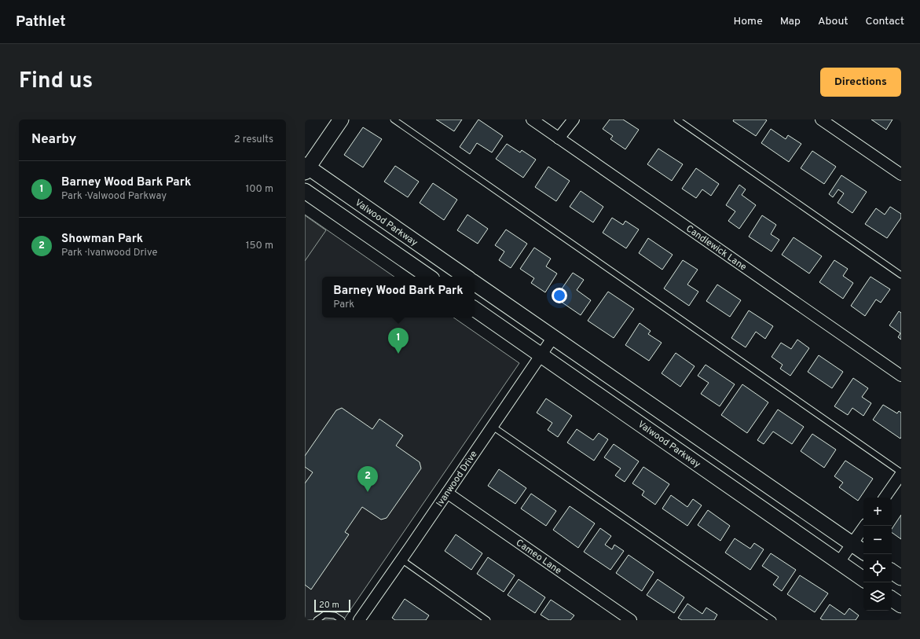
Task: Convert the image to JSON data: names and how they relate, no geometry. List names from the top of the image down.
{
  "streets": {
    "main road": ["Valwood Parkway"],
    "street": ["Candlewick Lane", "Ivanwood Drive", "Cameo Lane"]
  },
  "crossings": [
    ["Valwood Parkway", "Ivanwood Drive"],
    ["Ivanwood Drive", "Cameo Lane"]
  ],
  "scale_bar": "20 m",
  "page": {
    "header": "Pathlet",
    "nav": [
      "Home",
      "Map",
      "About",
      "Contact"
    ],
    "title": "Find us",
    "buttons": "Directions",
    "heading": ["Nearby", "2 results"],
    "list": [
      {
        "mark": "1",
        "name": "Barney Wood Bark Park",
        "note": "Park · Valwood Parkway",
        "value": "100 m"
      },
      {
        "mark": "2",
        "name": "Showman Park",
        "note": "Park · Ivanwood Drive",
        "value": "150 m"
      }
    ],
    "popup": ["Barney Wood Bark Park", "Park"],
    "pins": ["1", "2"],
    "map_buttons": ["+", "−"],
    "scale": "20 m"
  }
}
